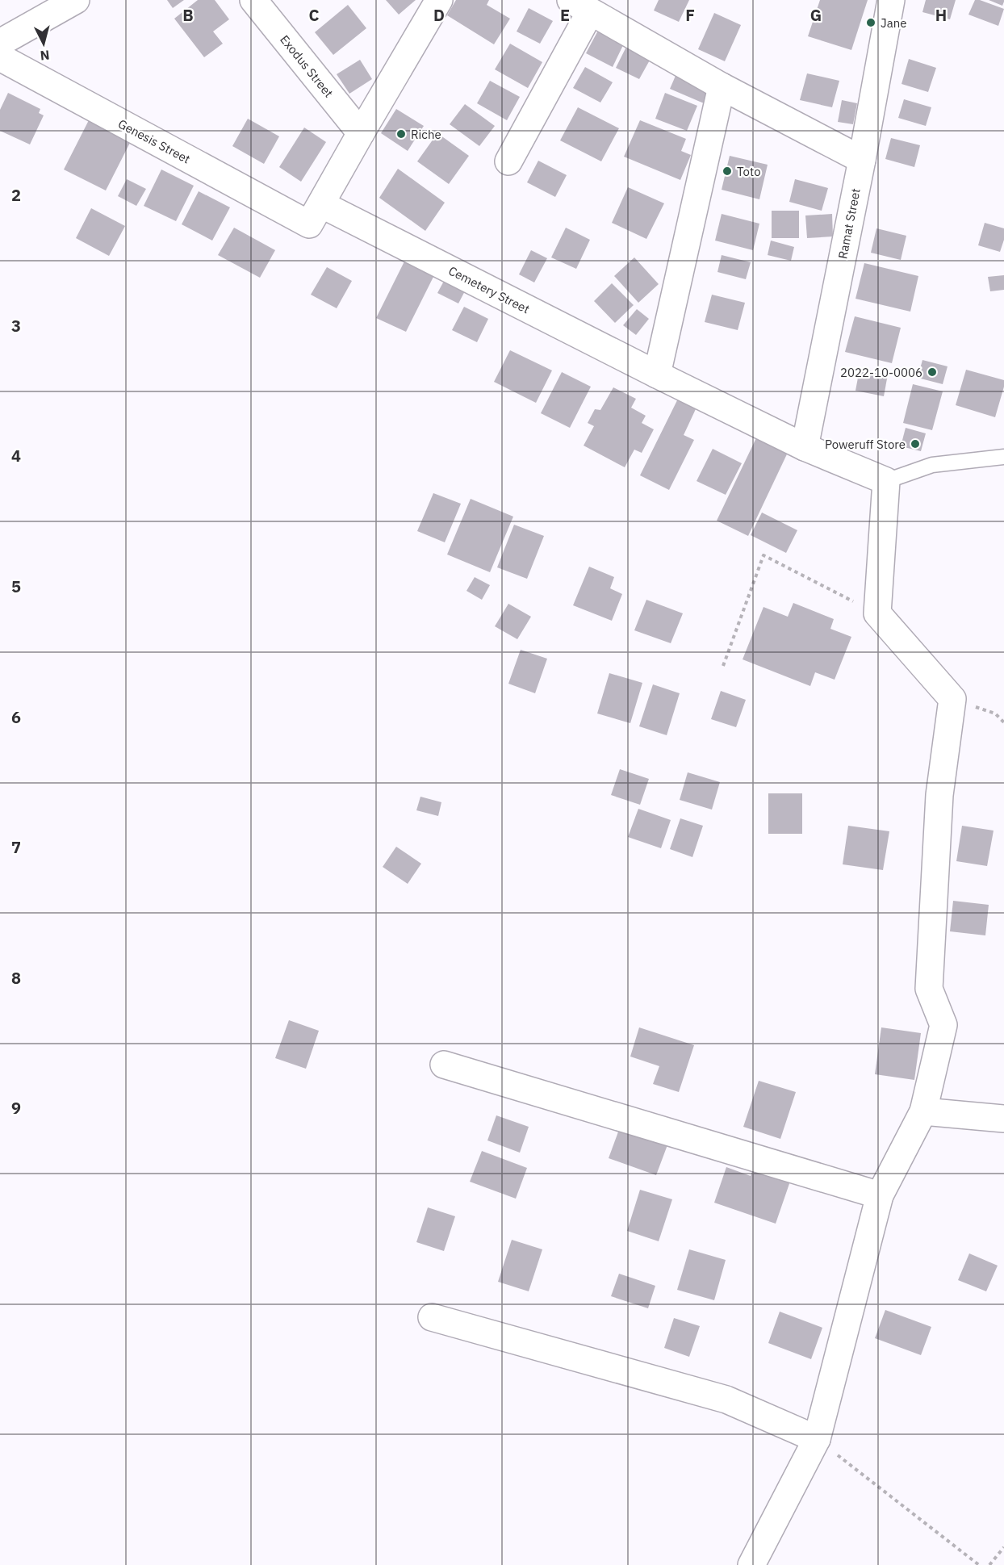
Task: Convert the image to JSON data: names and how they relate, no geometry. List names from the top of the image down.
{
  "streets": {
    "street": [
      "Exodus Street",
      "Genesis Street",
      "Ramat Street",
      "Cemetery Street"
    ]
  },
  "crossings": [
    ["Genesis Street", "Cemetery Street"],
    ["Ramat Street", "Cemetery Street"]
  ],
  "places": [
    "Jane",
    "Riche",
    "Toto",
    "2022-10-0006",
    "Poweruff Store"
  ],
  "north": "bottom",
  "grid": {
    "columns": [
      "B",
      "C",
      "D",
      "E",
      "F",
      "G",
      "H"
    ],
    "rows": [
      "2",
      "3",
      "4",
      "5",
      "6",
      "7",
      "8",
      "9"
    ]
  }
}
